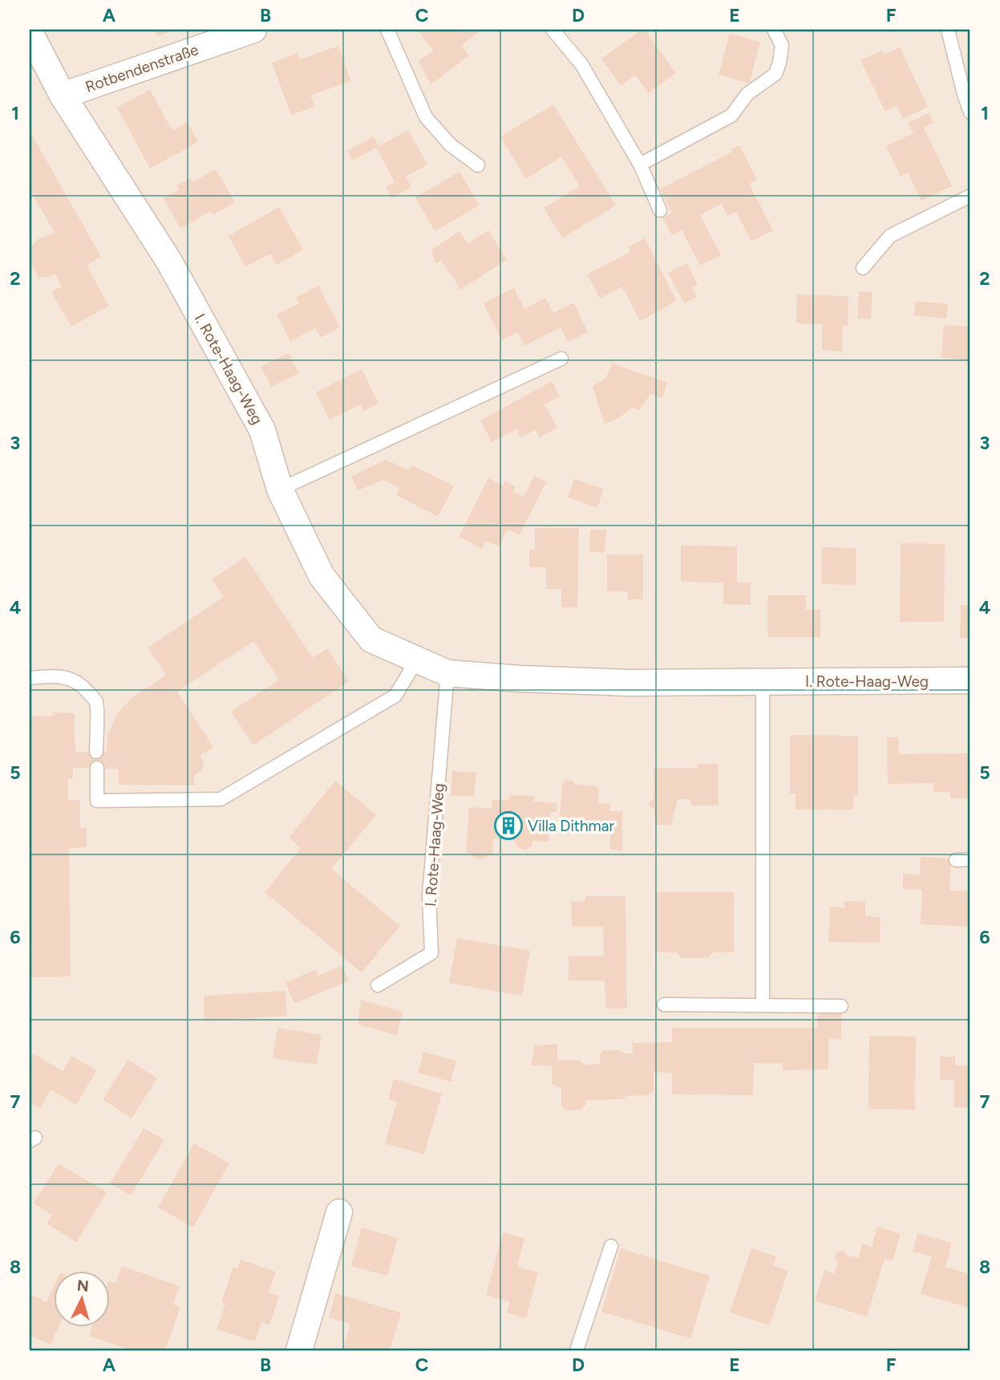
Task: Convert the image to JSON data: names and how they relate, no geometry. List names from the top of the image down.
{
  "streets": {
    "street": ["Rotbendenstraße", "I. Rote-Haag-Weg"]
  },
  "crossings": [
    ["Rotbendenstraße", "I. Rote-Haag-Weg"]
  ],
  "places": {
    "building": ["Villa Dithmar"]
  },
  "north": "top",
  "grid": {
    "columns": [
      "A",
      "B",
      "C",
      "D",
      "E",
      "F"
    ],
    "rows": [
      "1",
      "2",
      "3",
      "4",
      "5",
      "6",
      "7",
      "8"
    ]
  }
}
